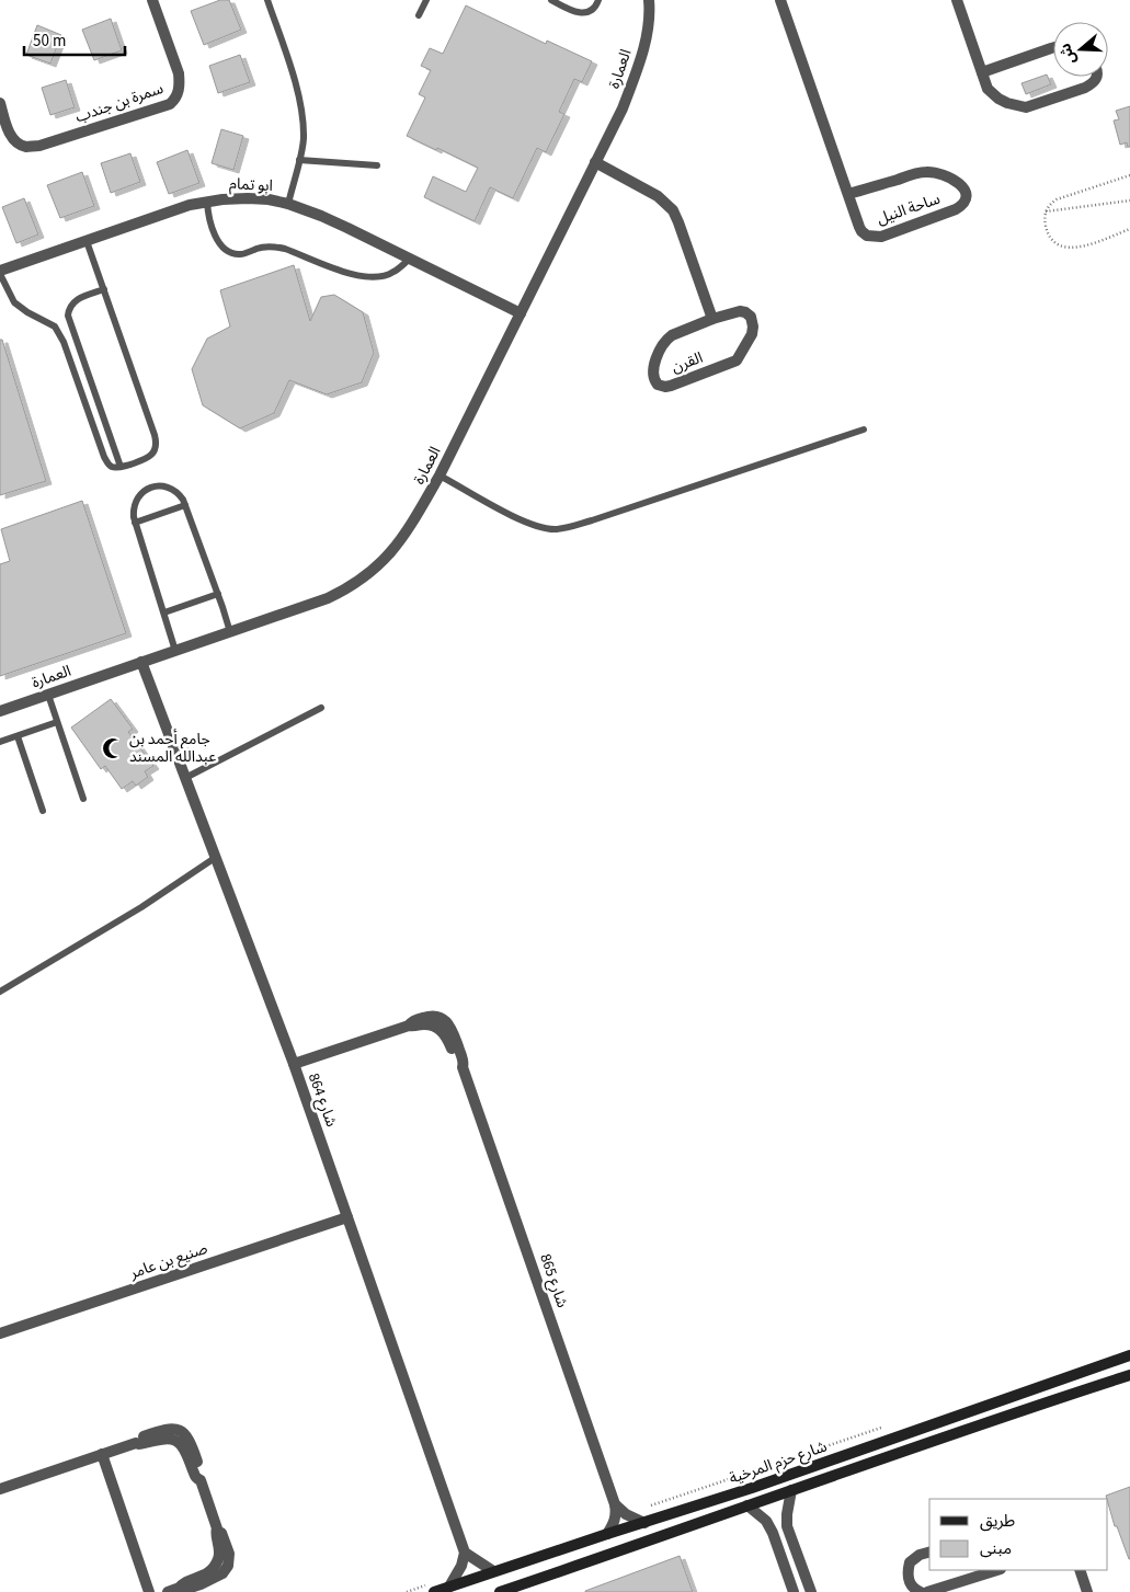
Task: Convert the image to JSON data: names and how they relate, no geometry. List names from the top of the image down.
{
  "streets": {
    "street": [
      "العمارة",
      "سمرة بن جندب",
      "ابو تمام",
      "ساحة النيل",
      "القرن",
      "شارع 864",
      "صنيع بن عامر",
      "شارع 865",
      "شارع حزم المرخية"
    ]
  },
  "crossings": [
    ["العمارة", "ابو تمام"],
    ["العمارة", "شارع 864"],
    ["شارع 864", "صنيع بن عامر"],
    ["شارع 864", "شارع 865"]
  ],
  "places": {
    "mosque": ["جامع أحمد بن عبدالله المسند"]
  },
  "legend": ["طريق", "مبنى"],
  "scale_bar": "50 m",
  "north": "left"
}
